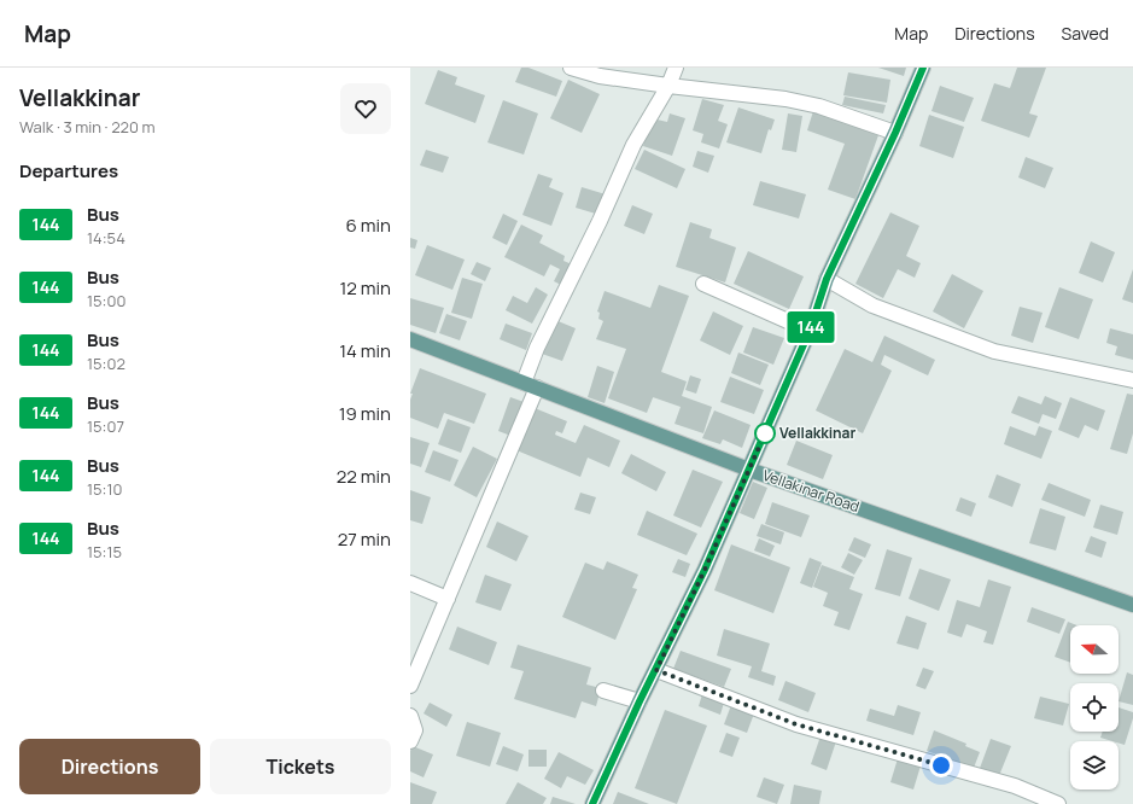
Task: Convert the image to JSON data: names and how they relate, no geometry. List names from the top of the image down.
{
  "streets": {
    "main road": ["Vellakinar Road"]
  },
  "places": ["Vellakkinar"],
  "lines": ["bus line 144"],
  "north": "left",
  "page": {
    "header": "Map",
    "nav": ["Map", "Directions", "Saved"],
    "heading": [
      ["Vellakkinar", "Walk · 3 min · 220 m"],
      "Departures"
    ],
    "on_map": "144",
    "list": [
      {
        "mark": "144",
        "name": "Bus",
        "note": "14:54",
        "value": "6 min"
      },
      {
        "mark": "144",
        "name": "Bus",
        "note": "15:00",
        "value": "12 min"
      },
      {
        "mark": "144",
        "name": "Bus",
        "note": "15:02",
        "value": "14 min"
      },
      {
        "mark": "144",
        "name": "Bus",
        "note": "15:07",
        "value": "19 min"
      },
      {
        "mark": "144",
        "name": "Bus",
        "note": "15:10",
        "value": "22 min"
      },
      {
        "mark": "144",
        "name": "Bus",
        "note": "15:15",
        "value": "27 min"
      }
    ],
    "buttons": ["Directions", "Tickets"]
  }
}
